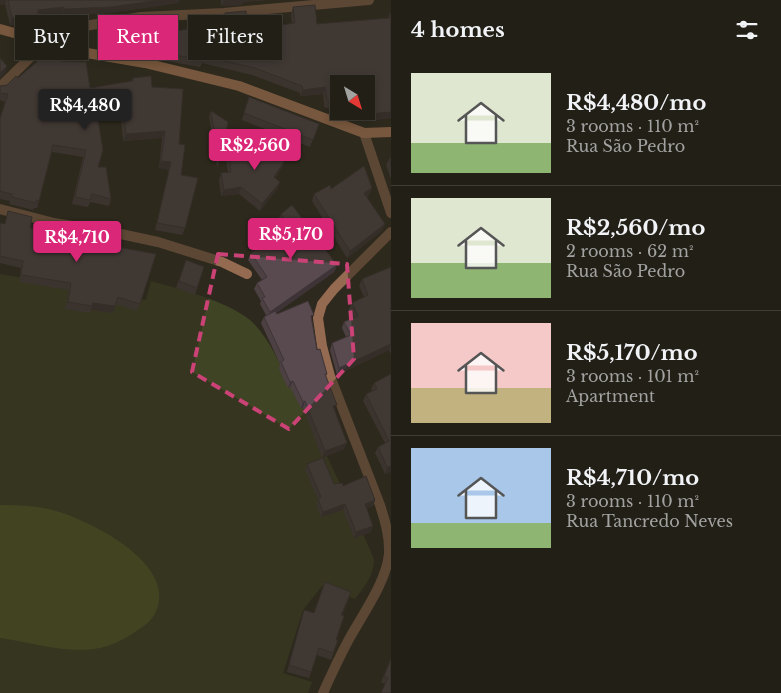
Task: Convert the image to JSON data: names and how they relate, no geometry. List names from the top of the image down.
{
  "north": "bottom right",
  "page": {
    "heading": "4 homes",
    "chip": ["Buy", "Rent", "Filters"],
    "list": [
      {
        "name": "R$4,480/mo",
        "note": "3 rooms · 110 m² · Rua São Pedro"
      },
      {
        "name": "R$2,560/mo",
        "note": "2 rooms · 62 m² · Rua São Pedro"
      },
      {
        "name": "R$5,170/mo",
        "note": "3 rooms · 101 m² · Apartment"
      },
      {
        "name": "R$4,710/mo",
        "note": "3 rooms · 110 m² · Rua Tancredo Neves"
      }
    ],
    "price": [
      "R$4,480",
      "R$2,560",
      "R$5,170",
      "R$4,710"
    ]
  }
}
